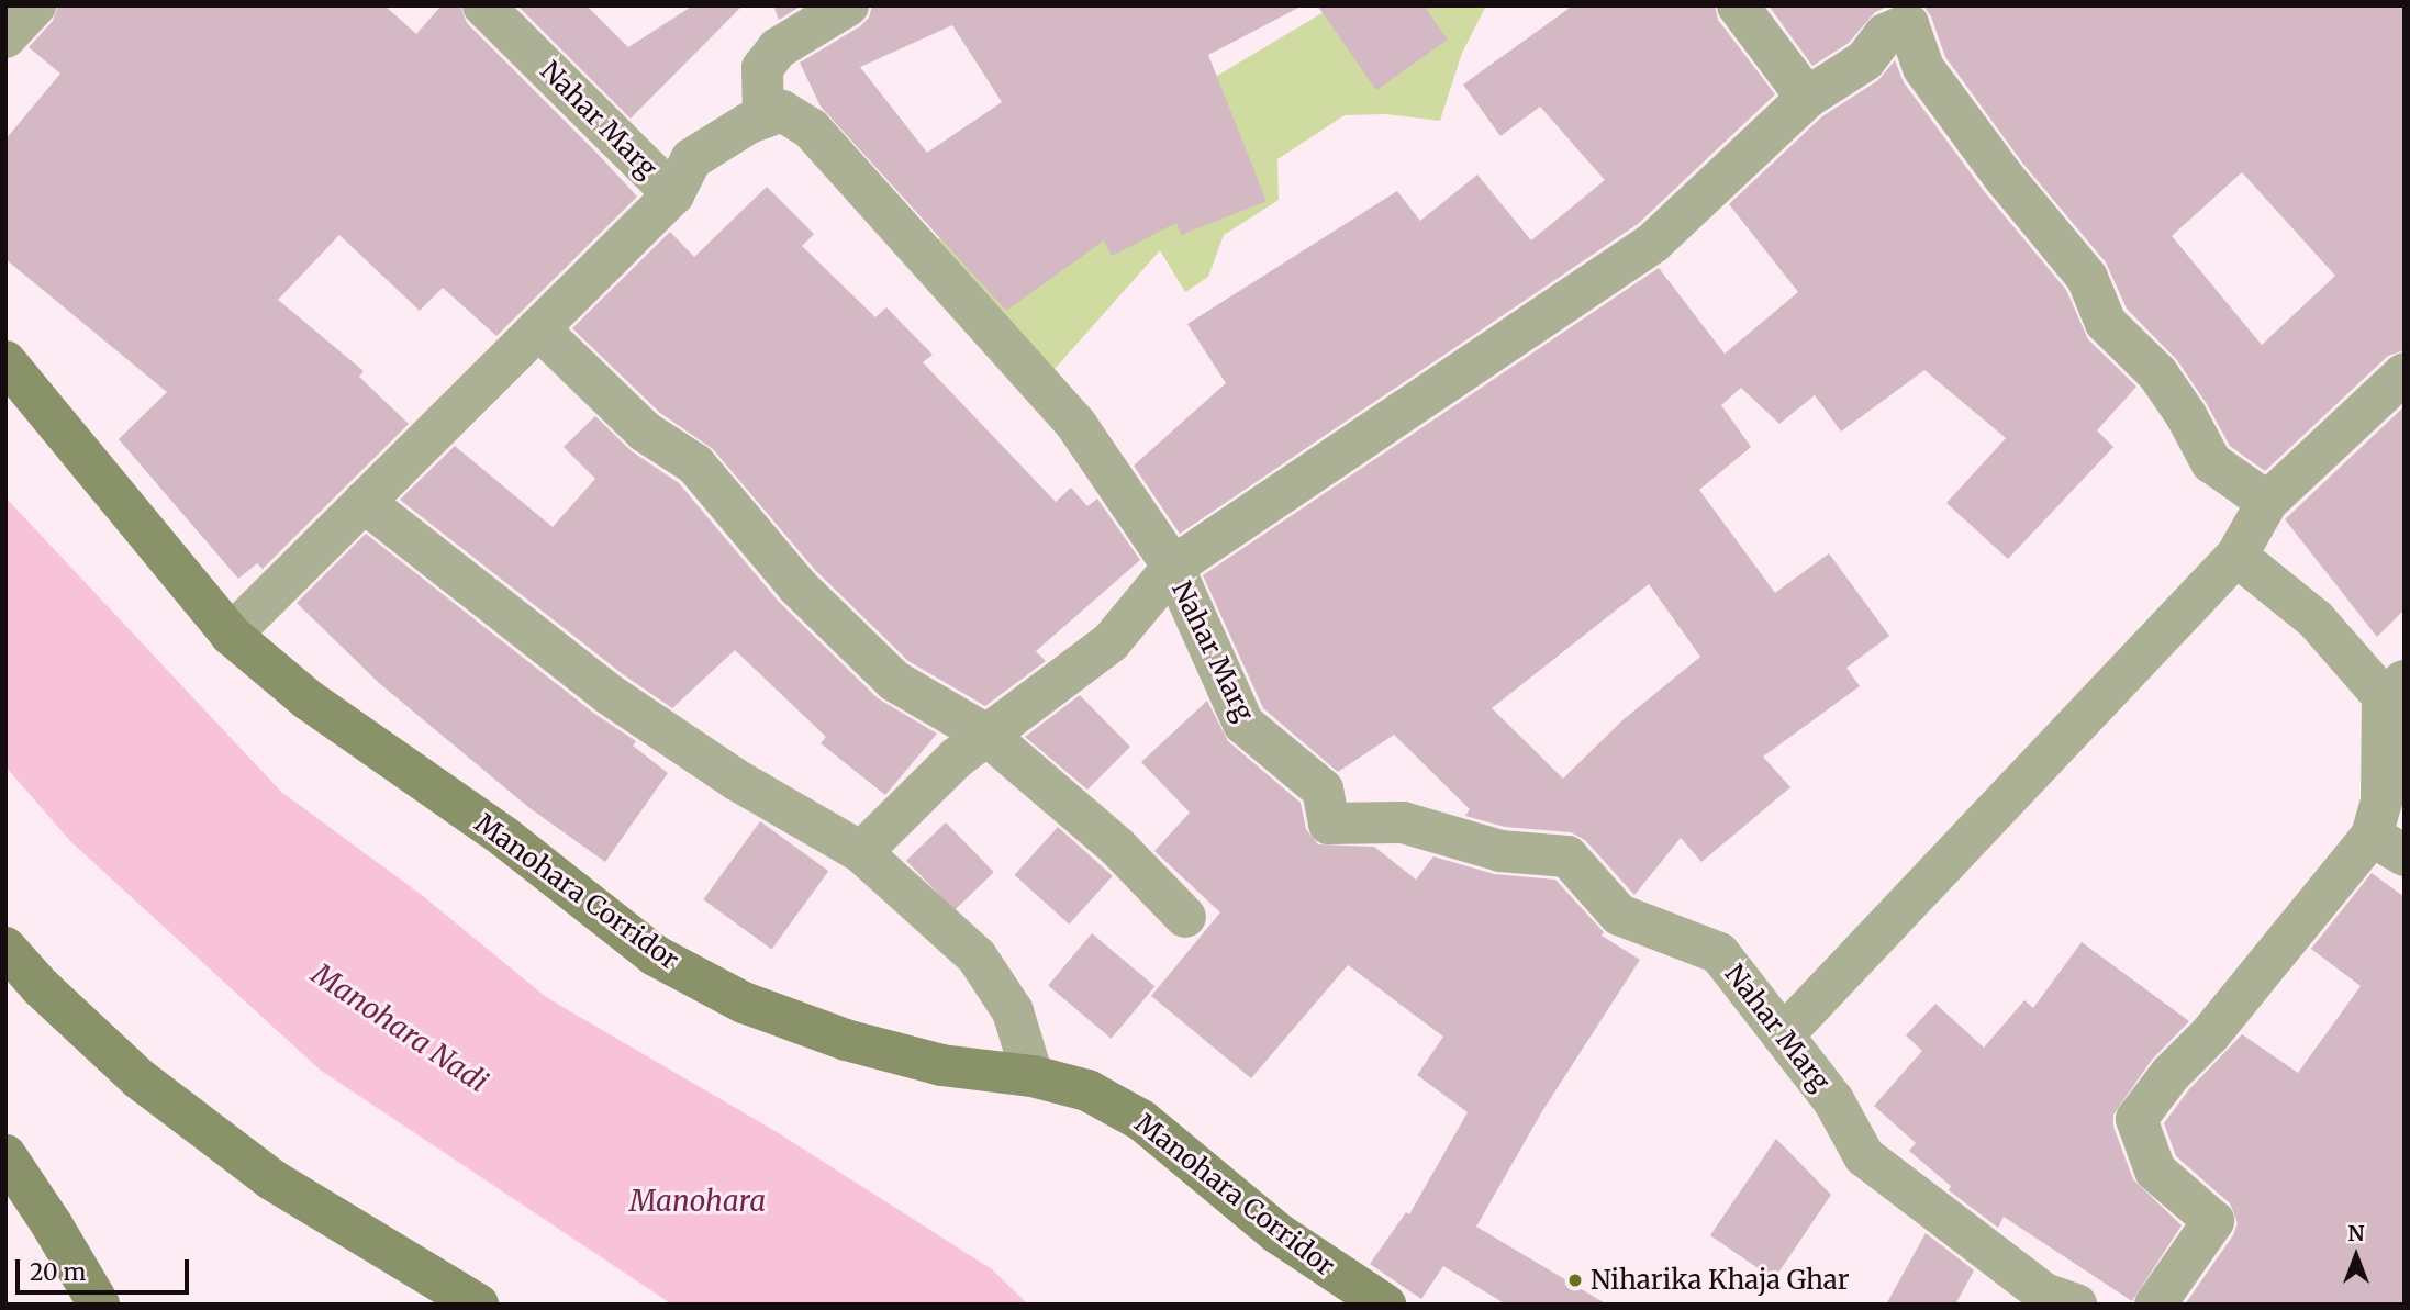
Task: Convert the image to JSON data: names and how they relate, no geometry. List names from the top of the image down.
{
  "streets": {
    "main road": ["Manohara Corridor"],
    "street": ["Nahar Marg"]
  },
  "water": ["Manohara Nadi", "Manohara"],
  "places": ["Niharika Khaja Ghar"],
  "scale_bar": "20 m",
  "north": "top"
}
